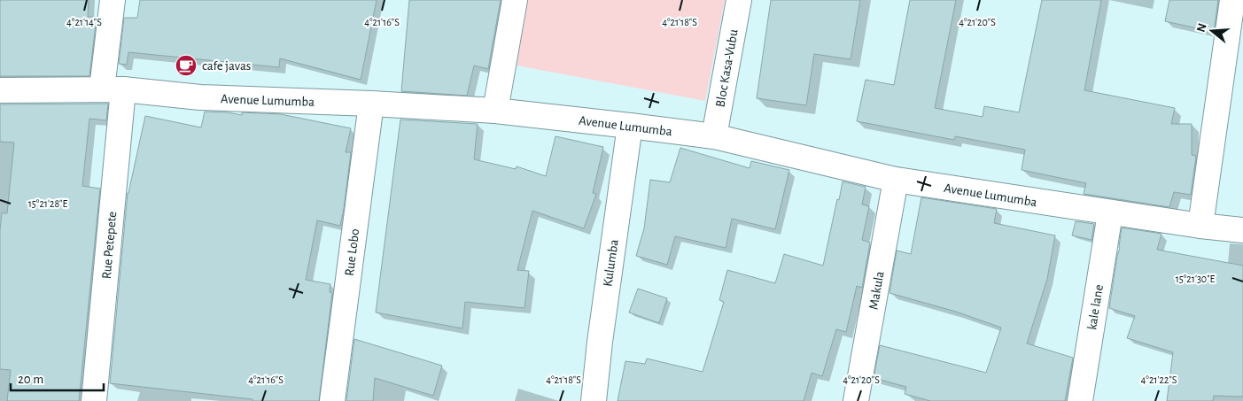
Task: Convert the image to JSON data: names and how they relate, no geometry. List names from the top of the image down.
{
  "streets": {
    "street": [
      "Bloc Kasa-Vubu",
      "Avenue Lumumba",
      "Rue Petepete",
      "Rue Lobo",
      "Kulumba",
      "Makula",
      "kale lane"
    ]
  },
  "crossings": [
    ["Bloc Kasa-Vubu", "Avenue Lumumba"],
    ["Avenue Lumumba", "Rue Petepete"],
    ["Avenue Lumumba", "Rue Lobo"],
    ["Avenue Lumumba", "Kulumba"],
    ["Avenue Lumumba", "Makula"],
    ["Avenue Lumumba", "kale lane"]
  ],
  "places": {
    "cafe": ["cafe javas"]
  },
  "scale_bar": "20 m",
  "north": "left",
  "coordinates": [
    "4°21'14\"S",
    "4°21'16\"S",
    "4°21'18\"S",
    "4°21'20\"S",
    "15°21'28\"E",
    "15°21'30\"E",
    "4°21'22\"S"
  ]
}
